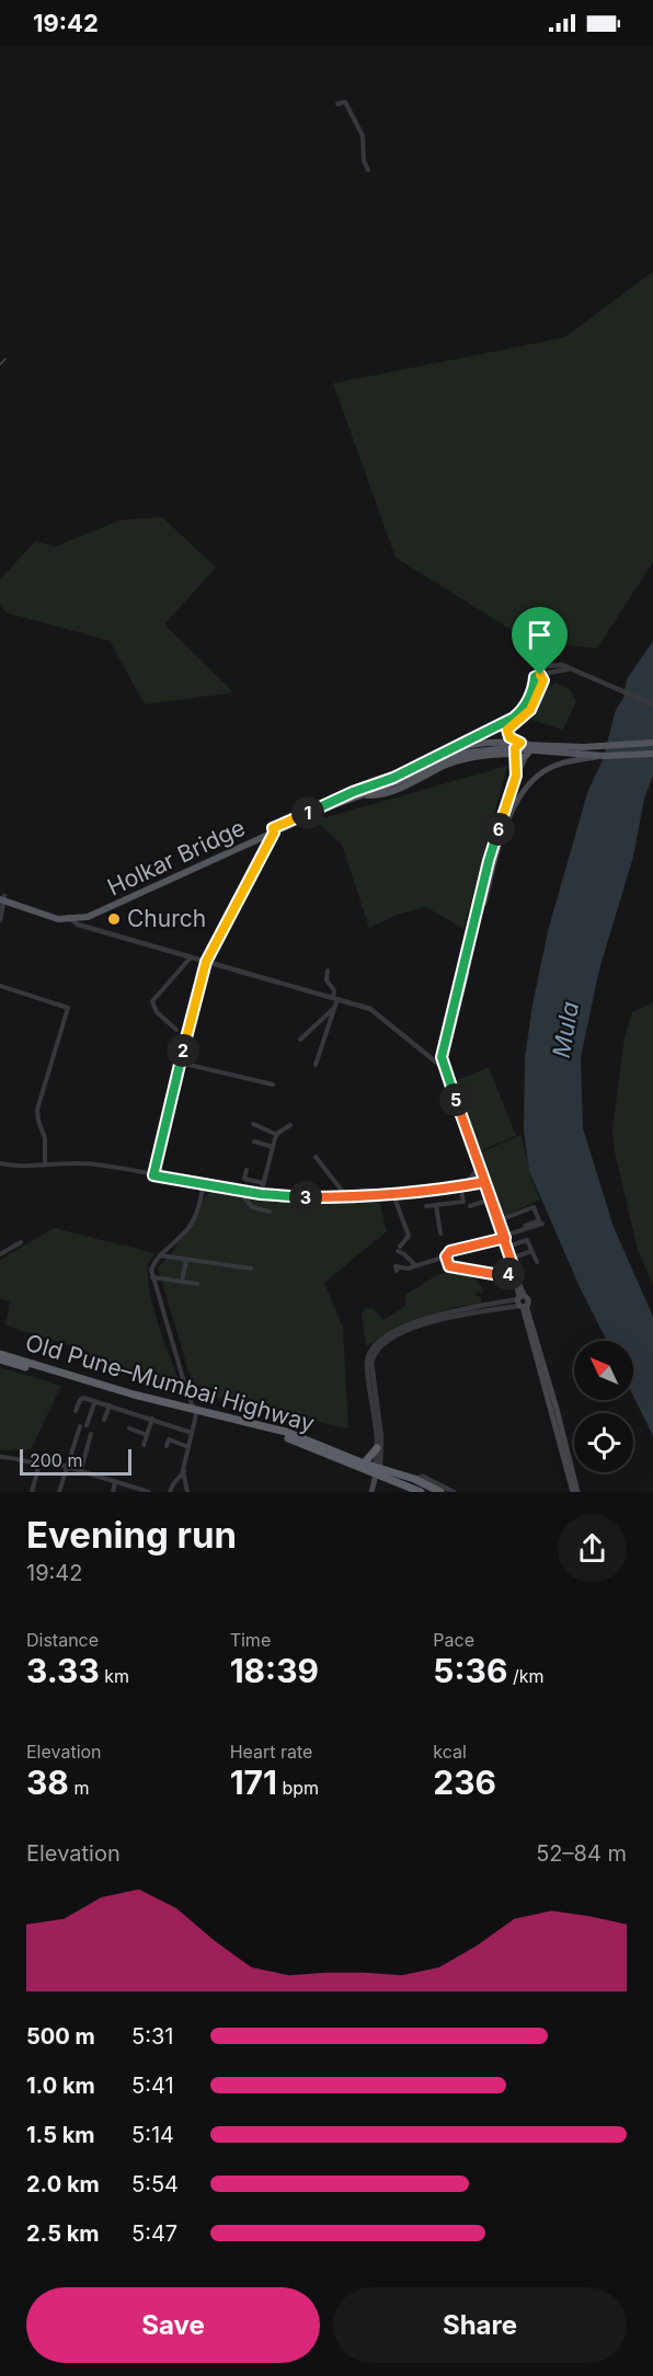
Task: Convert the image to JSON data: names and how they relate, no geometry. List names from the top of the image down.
{
  "streets": {
    "highway": ["Old Pune–Mumbai Highway"],
    "main road": ["Holkar Bridge"]
  },
  "water": ["Mula"],
  "places": ["Church"],
  "scale_bar": "200 m",
  "north": "top left",
  "page": {
    "status": "19:42",
    "pins": [
      "1",
      "6",
      "2",
      "5",
      "3",
      "4"
    ],
    "scale": "200 m",
    "heading": ["Evening run", "19:42"],
    "stats": [
      ["Distance", "3.33 km"],
      ["Time", "18:39"],
      ["Pace", "5:36 /km"],
      ["Elevation", "38 m"],
      ["Heart rate", "171 bpm"],
      ["kcal", "236"]
    ],
    "chart": ["Elevation", "52–84 m"],
    "list": [
      {
        "name": "500 m",
        "note": "5:31"
      },
      {
        "name": "1.0 km",
        "note": "5:41"
      },
      {
        "name": "1.5 km",
        "note": "5:14"
      },
      {
        "name": "2.0 km",
        "note": "5:54"
      },
      {
        "name": "2.5 km",
        "note": "5:47"
      }
    ],
    "buttons": ["Save", "Share"]
  }
}
